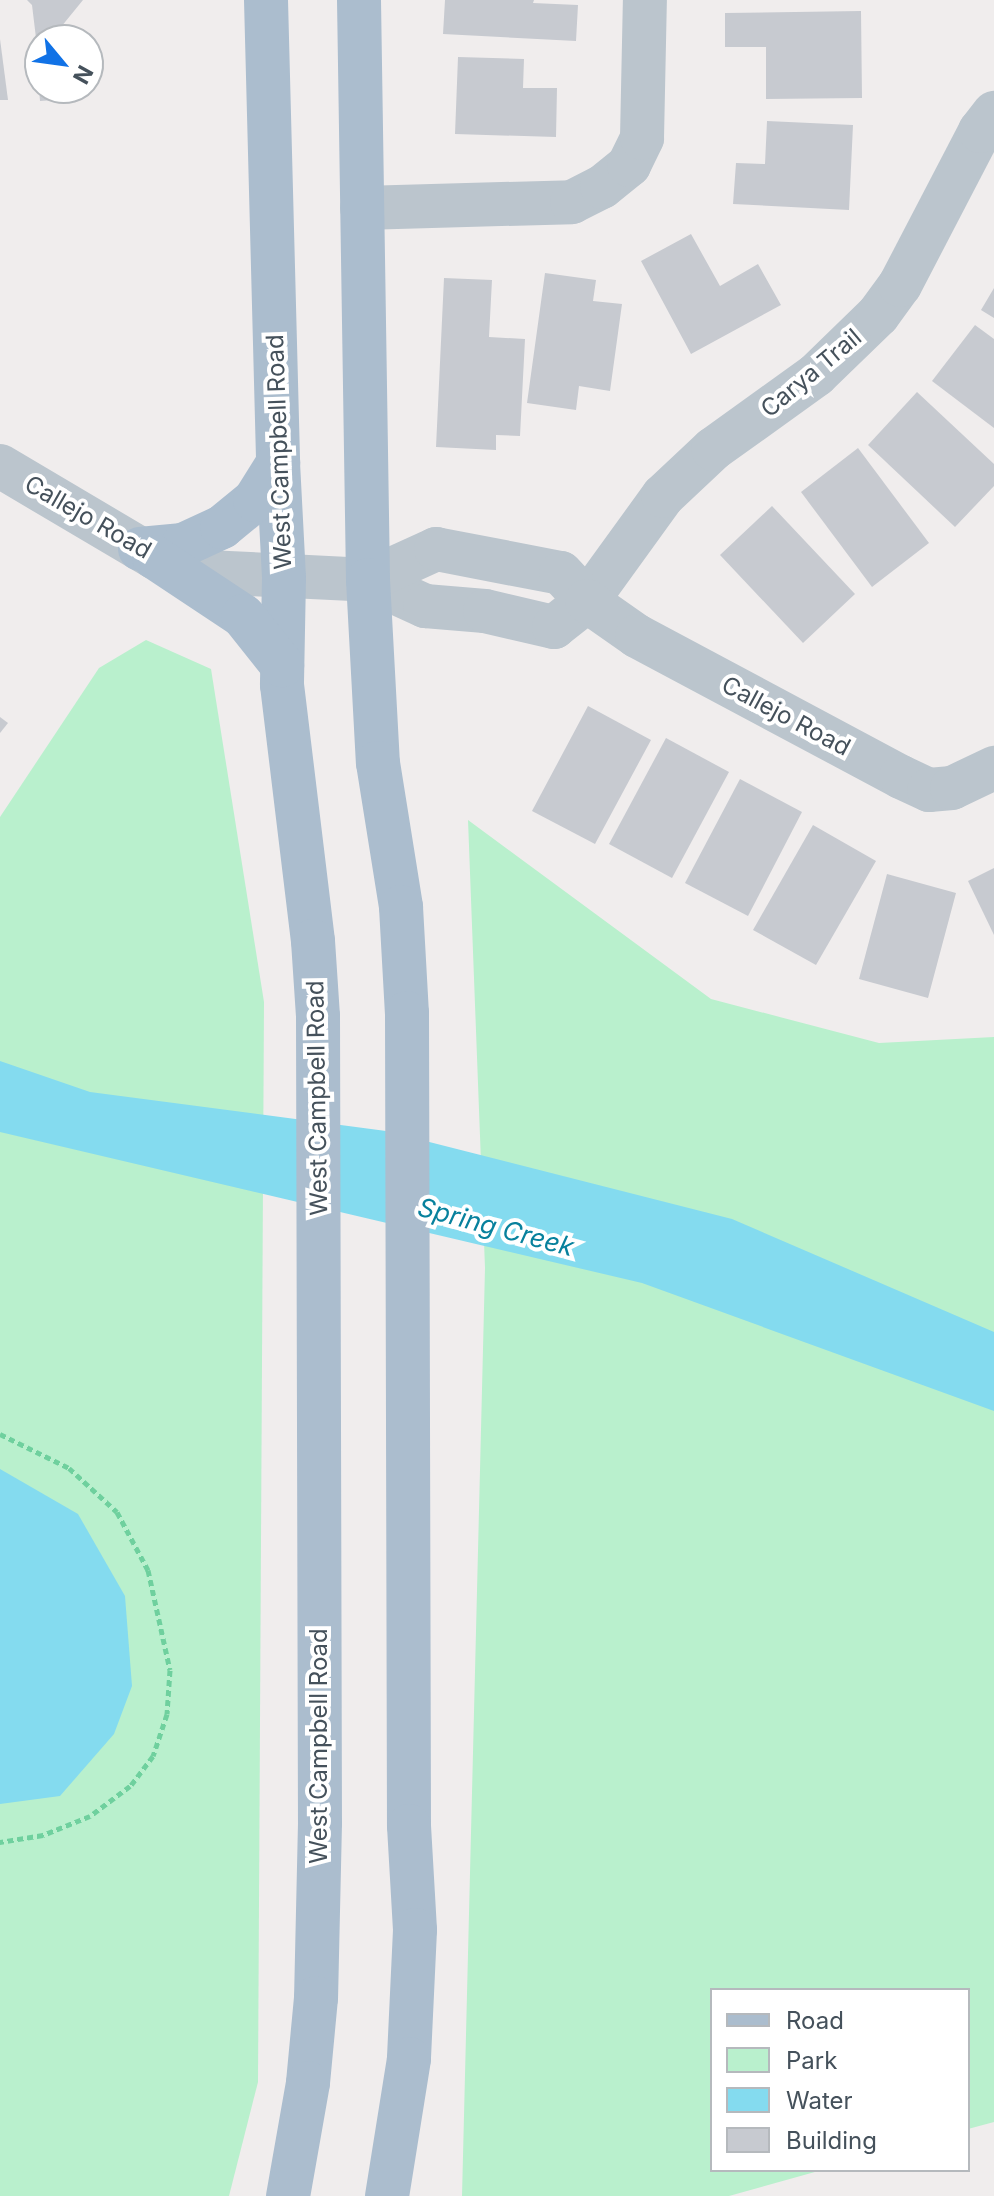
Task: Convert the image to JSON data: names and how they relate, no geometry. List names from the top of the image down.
{
  "streets": {
    "main road": ["West Campbell Road"],
    "street": ["Carya Trail", "Callejo Road"]
  },
  "crossings": [
    ["Carya Trail", "Callejo Road"],
    ["West Campbell Road", "Callejo Road"]
  ],
  "water": ["Spring Creek"],
  "legend": [
    "Road",
    "Park",
    "Water",
    "Building"
  ],
  "north": "bottom right"
}
